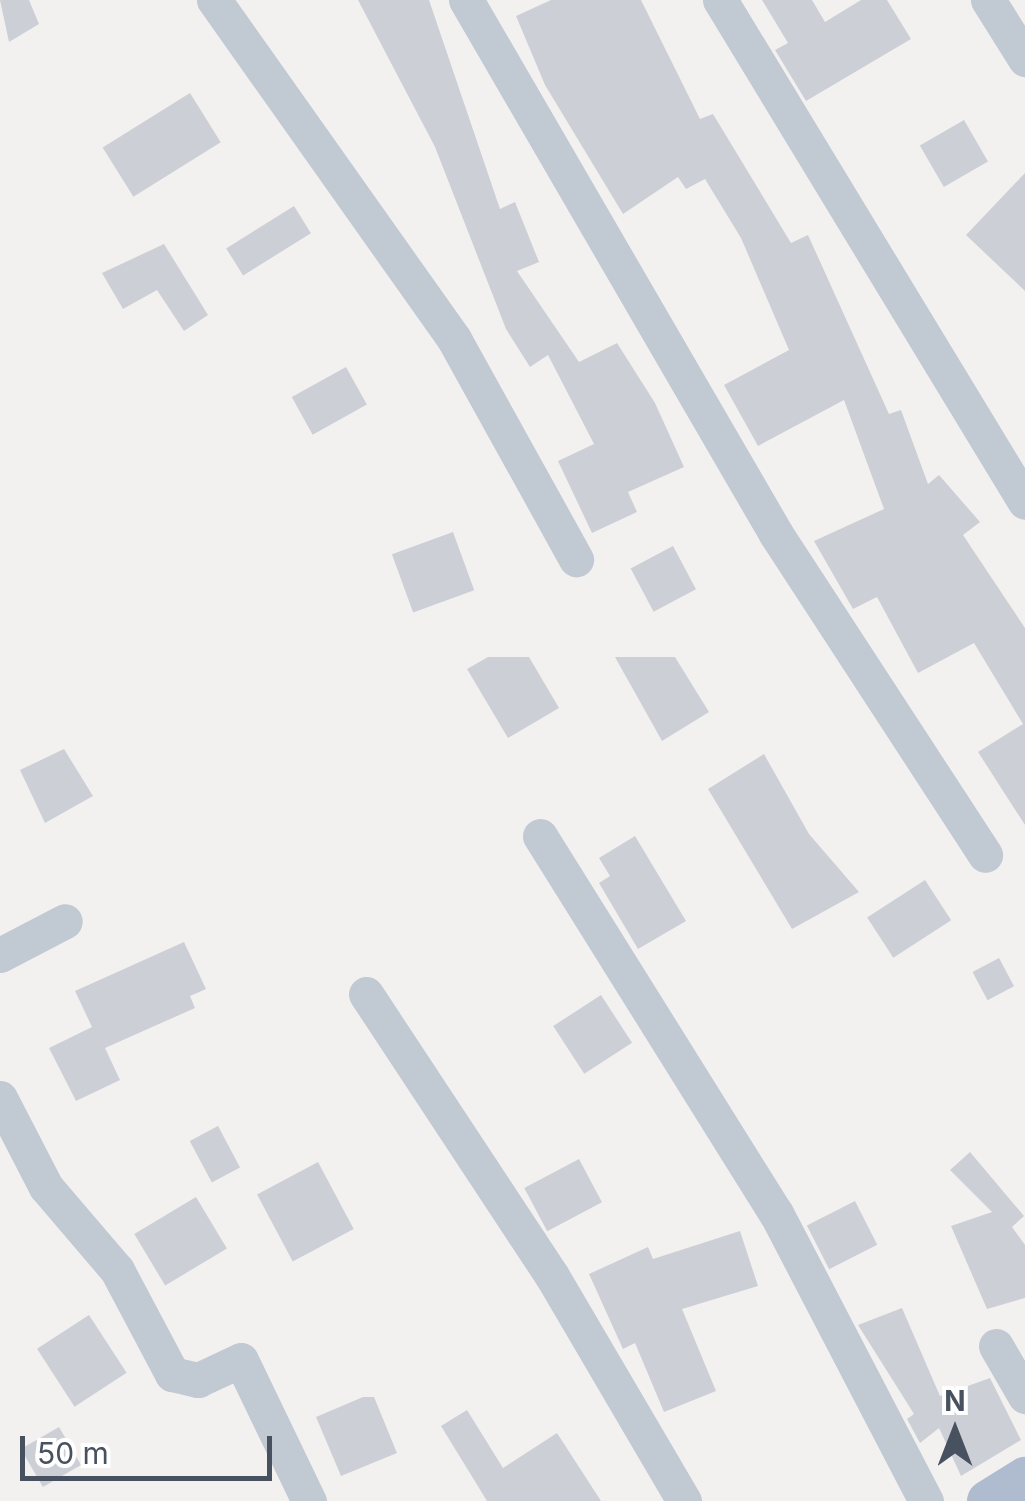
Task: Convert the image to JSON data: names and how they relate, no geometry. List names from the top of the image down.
{
  "scale_bar": "50 m",
  "north": "top"
}
